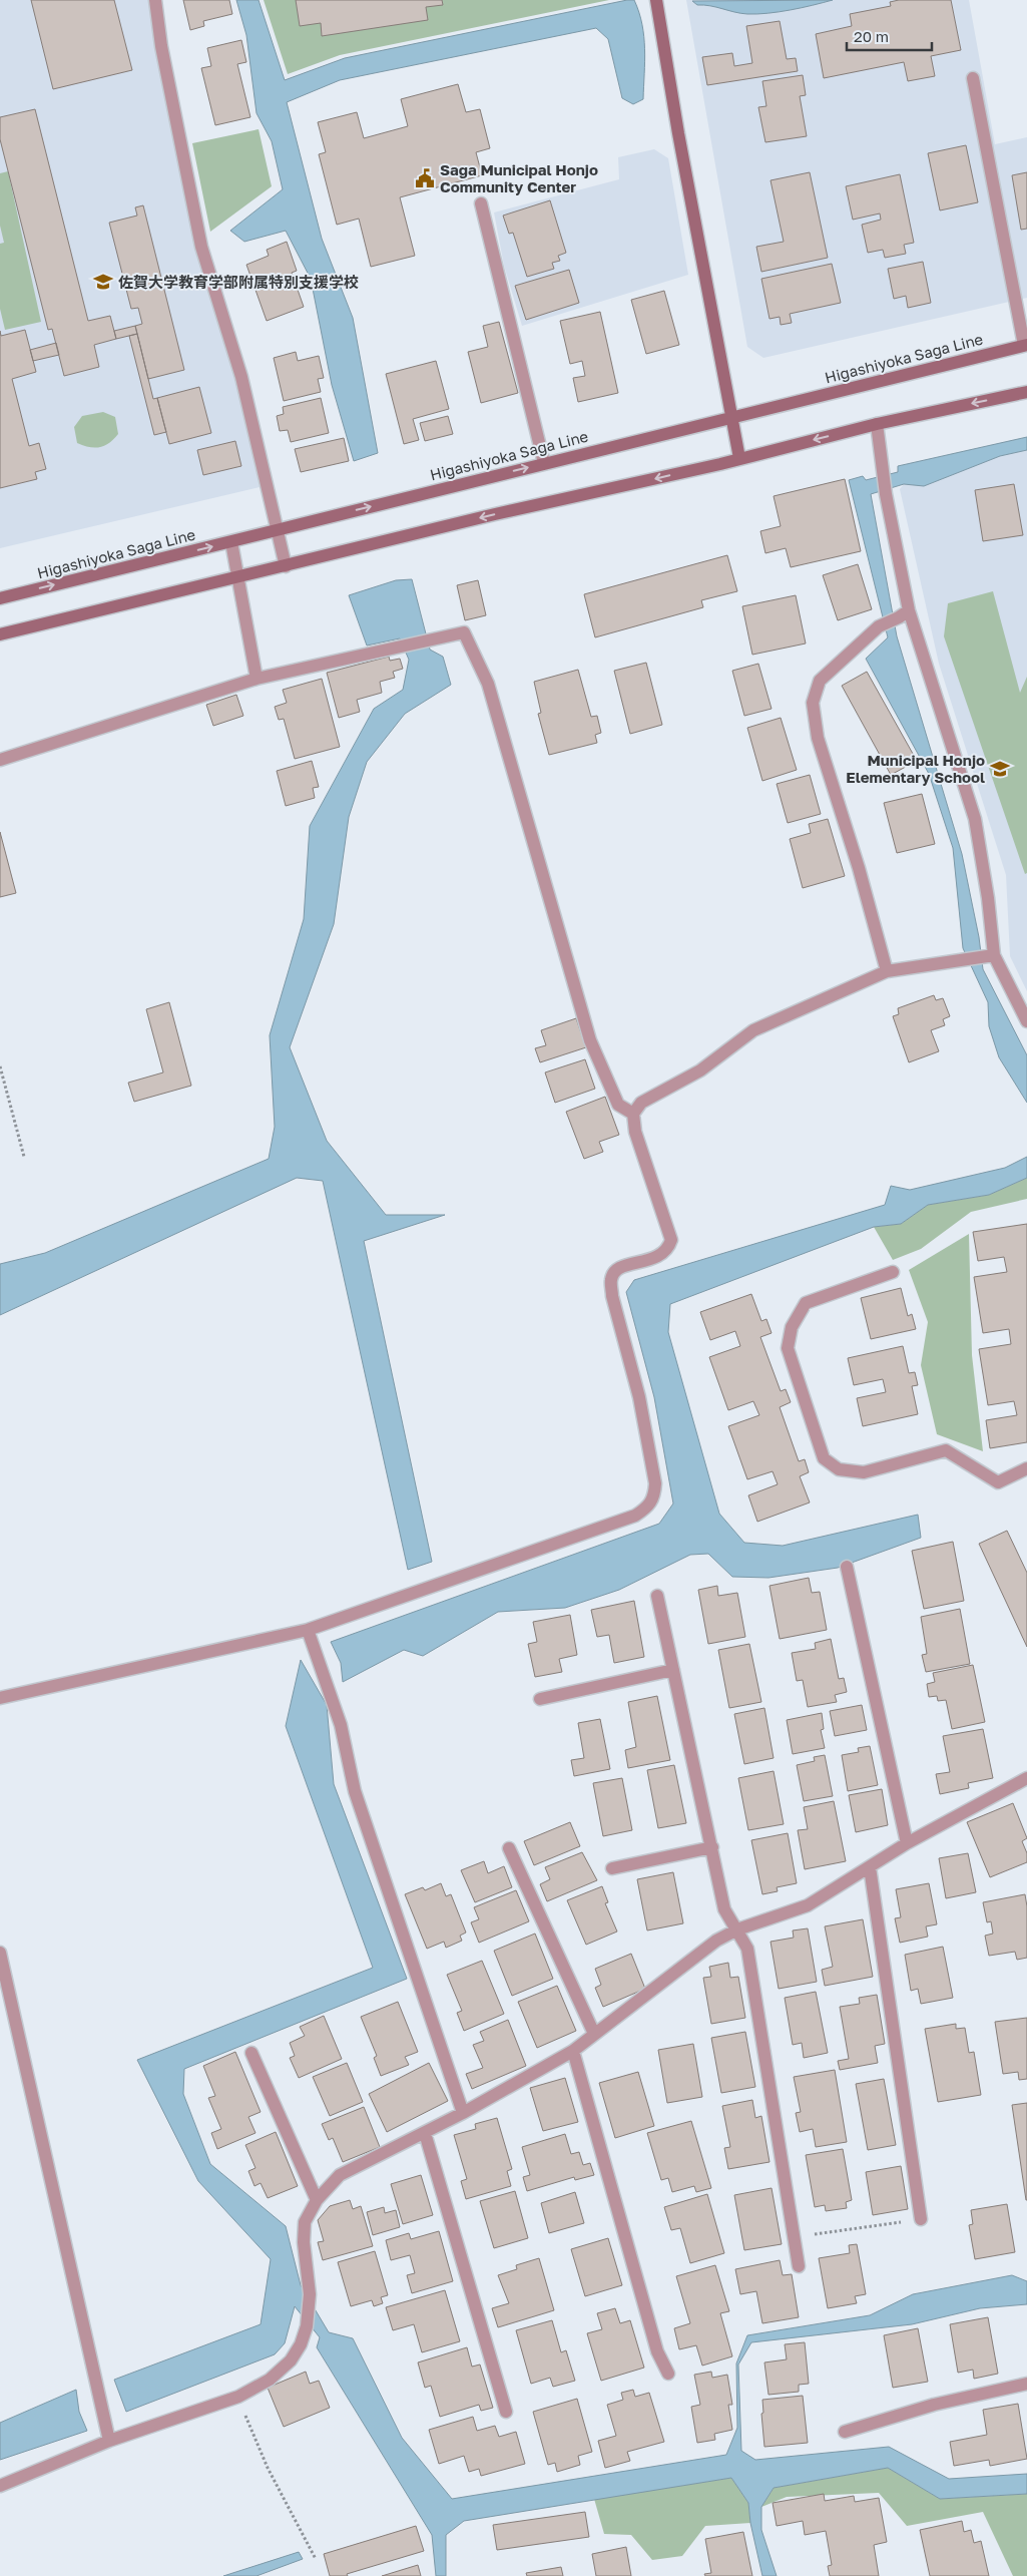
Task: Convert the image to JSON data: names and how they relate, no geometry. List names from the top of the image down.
{
  "streets": {
    "main road": ["Higashiyoka Saga Line"]
  },
  "places": {
    "public building": ["Saga Municipal Honjo Community Center"],
    "school or university": ["佐賀大学教育学部附属特別支援学校", "Municipal Honjo Elementary School"]
  },
  "scale_bar": "20 m"
}
